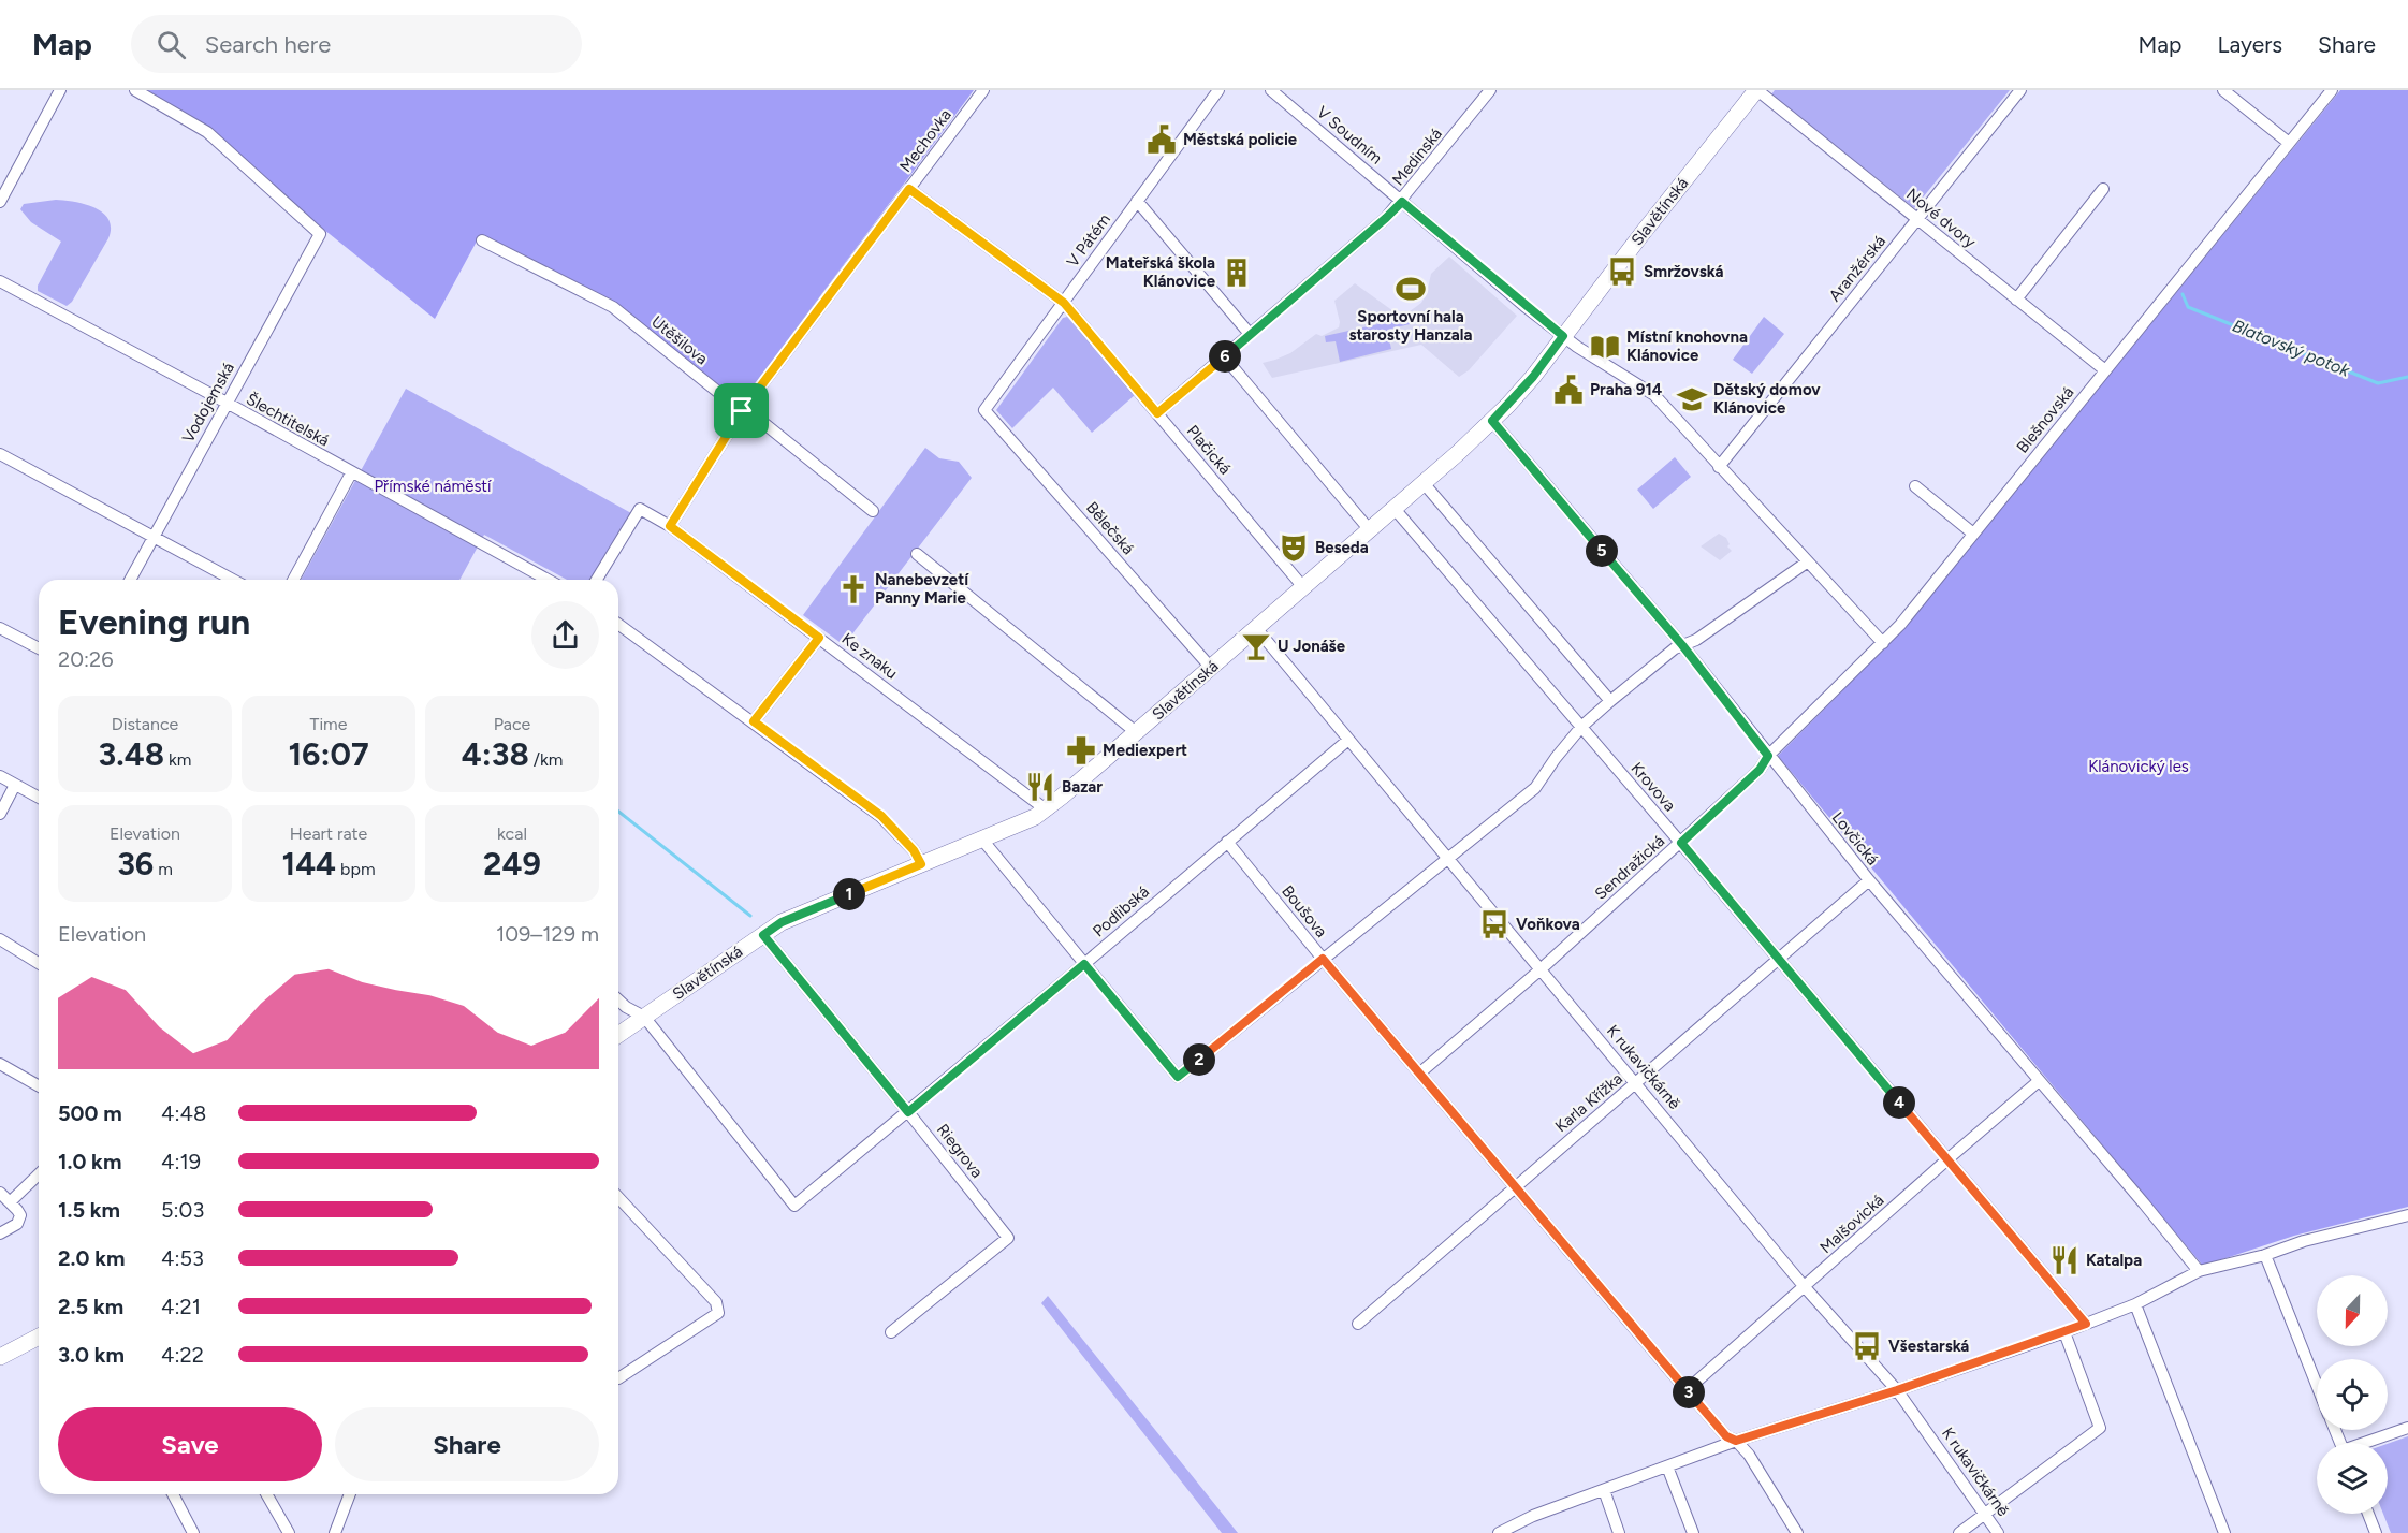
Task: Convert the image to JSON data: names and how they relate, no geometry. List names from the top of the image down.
{
  "streets": {
    "street": [
      "V Soudním",
      "Mechovka",
      "Medinská",
      "Slavětínská",
      "Nové dvory",
      "V Pátém",
      "Aranžérská",
      "Utěšilova",
      "Vodojemská",
      "Šlechtitelská",
      "Blešnovská",
      "Plačická",
      "Bělečská",
      "Ke znaku",
      "Krovova",
      "Lovčická",
      "Sendražická",
      "Podlibská",
      "Boušova",
      "K rukavičkárně",
      "Karla Křížka",
      "Riegrova",
      "Malšovická"
    ]
  },
  "crossings": [
    ["V Soudním", "Medinská"],
    ["V Soudním", "Slavětínská"],
    ["Mechovka", "Utěšilova"],
    ["Mechovka", "Plačická"],
    ["Mechovka", "Ke znaku"],
    ["Medinská", "Plačická"],
    ["Slavětínská", "Nové dvory"],
    ["Slavětínská", "Plačická"],
    ["Slavětínská", "Bělečská"],
    ["Slavětínská", "Ke znaku"],
    ["Slavětínská", "Krovova"],
    ["Slavětínská", "Lovčická"],
    ["Slavětínská", "Podlibská"],
    ["Slavětínská", "K rukavičkárně"],
    ["Slavětínská", "Riegrova"],
    ["Nové dvory", "Aranžérská"],
    ["Nové dvory", "Blešnovská"],
    ["V Pátém", "Plačická"],
    ["V Pátém", "Bělečská"],
    ["Vodojemská", "Šlechtitelská"],
    ["Blešnovská", "Lovčická"],
    ["Blešnovská", "Sendražická"],
    ["Krovova", "Sendražická"],
    ["Krovova", "Karla Křížka"],
    ["Krovova", "Malšovická"],
    ["Lovčická", "Sendražická"],
    ["Lovčická", "Karla Křížka"],
    ["Lovčická", "Malšovická"],
    ["Sendražická", "Boušova"],
    ["Sendražická", "K rukavičkárně"],
    ["Podlibská", "Boušova"],
    ["Podlibská", "K rukavičkárně"],
    ["Podlibská", "Riegrova"],
    ["Boušova", "Karla Křížka"],
    ["Boušova", "Malšovická"],
    ["K rukavičkárně", "Karla Křížka"],
    ["K rukavičkárně", "Malšovická"]
  ],
  "water": ["Blatovský potok"],
  "parks": ["Přímské náměstí", "Klánovický les"],
  "places": {
    "public building": ["Městská policie", "Praha 914"],
    "bus stop": ["Smržovská", "Voňkova", "Všestarská"],
    "building": ["Mateřská škola Klánovice"],
    "sports": ["Sportovní hala starosty Hanzala"],
    "library": ["Místní knohovna Klánovice"],
    "school or university": ["Dětský domov Klánovice"],
    "theatre": ["Beseda"],
    "church": ["Nanebevzetí Panny Marie"],
    "bar": ["U Jonáše"],
    "pharmacy": ["Mediexpert"],
    "restaurant": ["Bazar", "Katalpa"]
  },
  "north": "bottom",
  "page": {
    "header": "Map",
    "search": "Search here",
    "nav": ["Map", "Layers", "Share"],
    "pins": [
      "6",
      "5",
      "1",
      "2",
      "4",
      "3"
    ],
    "heading": ["Evening run", "20:26"],
    "stats": [
      ["Distance", "3.48 km"],
      ["Time", "16:07"],
      ["Pace", "4:38 /km"],
      ["Elevation", "36 m"],
      ["Heart rate", "144 bpm"],
      ["kcal", "249"]
    ],
    "chart": ["Elevation", "109–129 m"],
    "list": [
      {
        "name": "500 m",
        "note": "4:48"
      },
      {
        "name": "1.0 km",
        "note": "4:19"
      },
      {
        "name": "1.5 km",
        "note": "5:03"
      },
      {
        "name": "2.0 km",
        "note": "4:53"
      },
      {
        "name": "2.5 km",
        "note": "4:21"
      },
      {
        "name": "3.0 km",
        "note": "4:22"
      }
    ],
    "buttons": ["Save", "Share"]
  }
}
